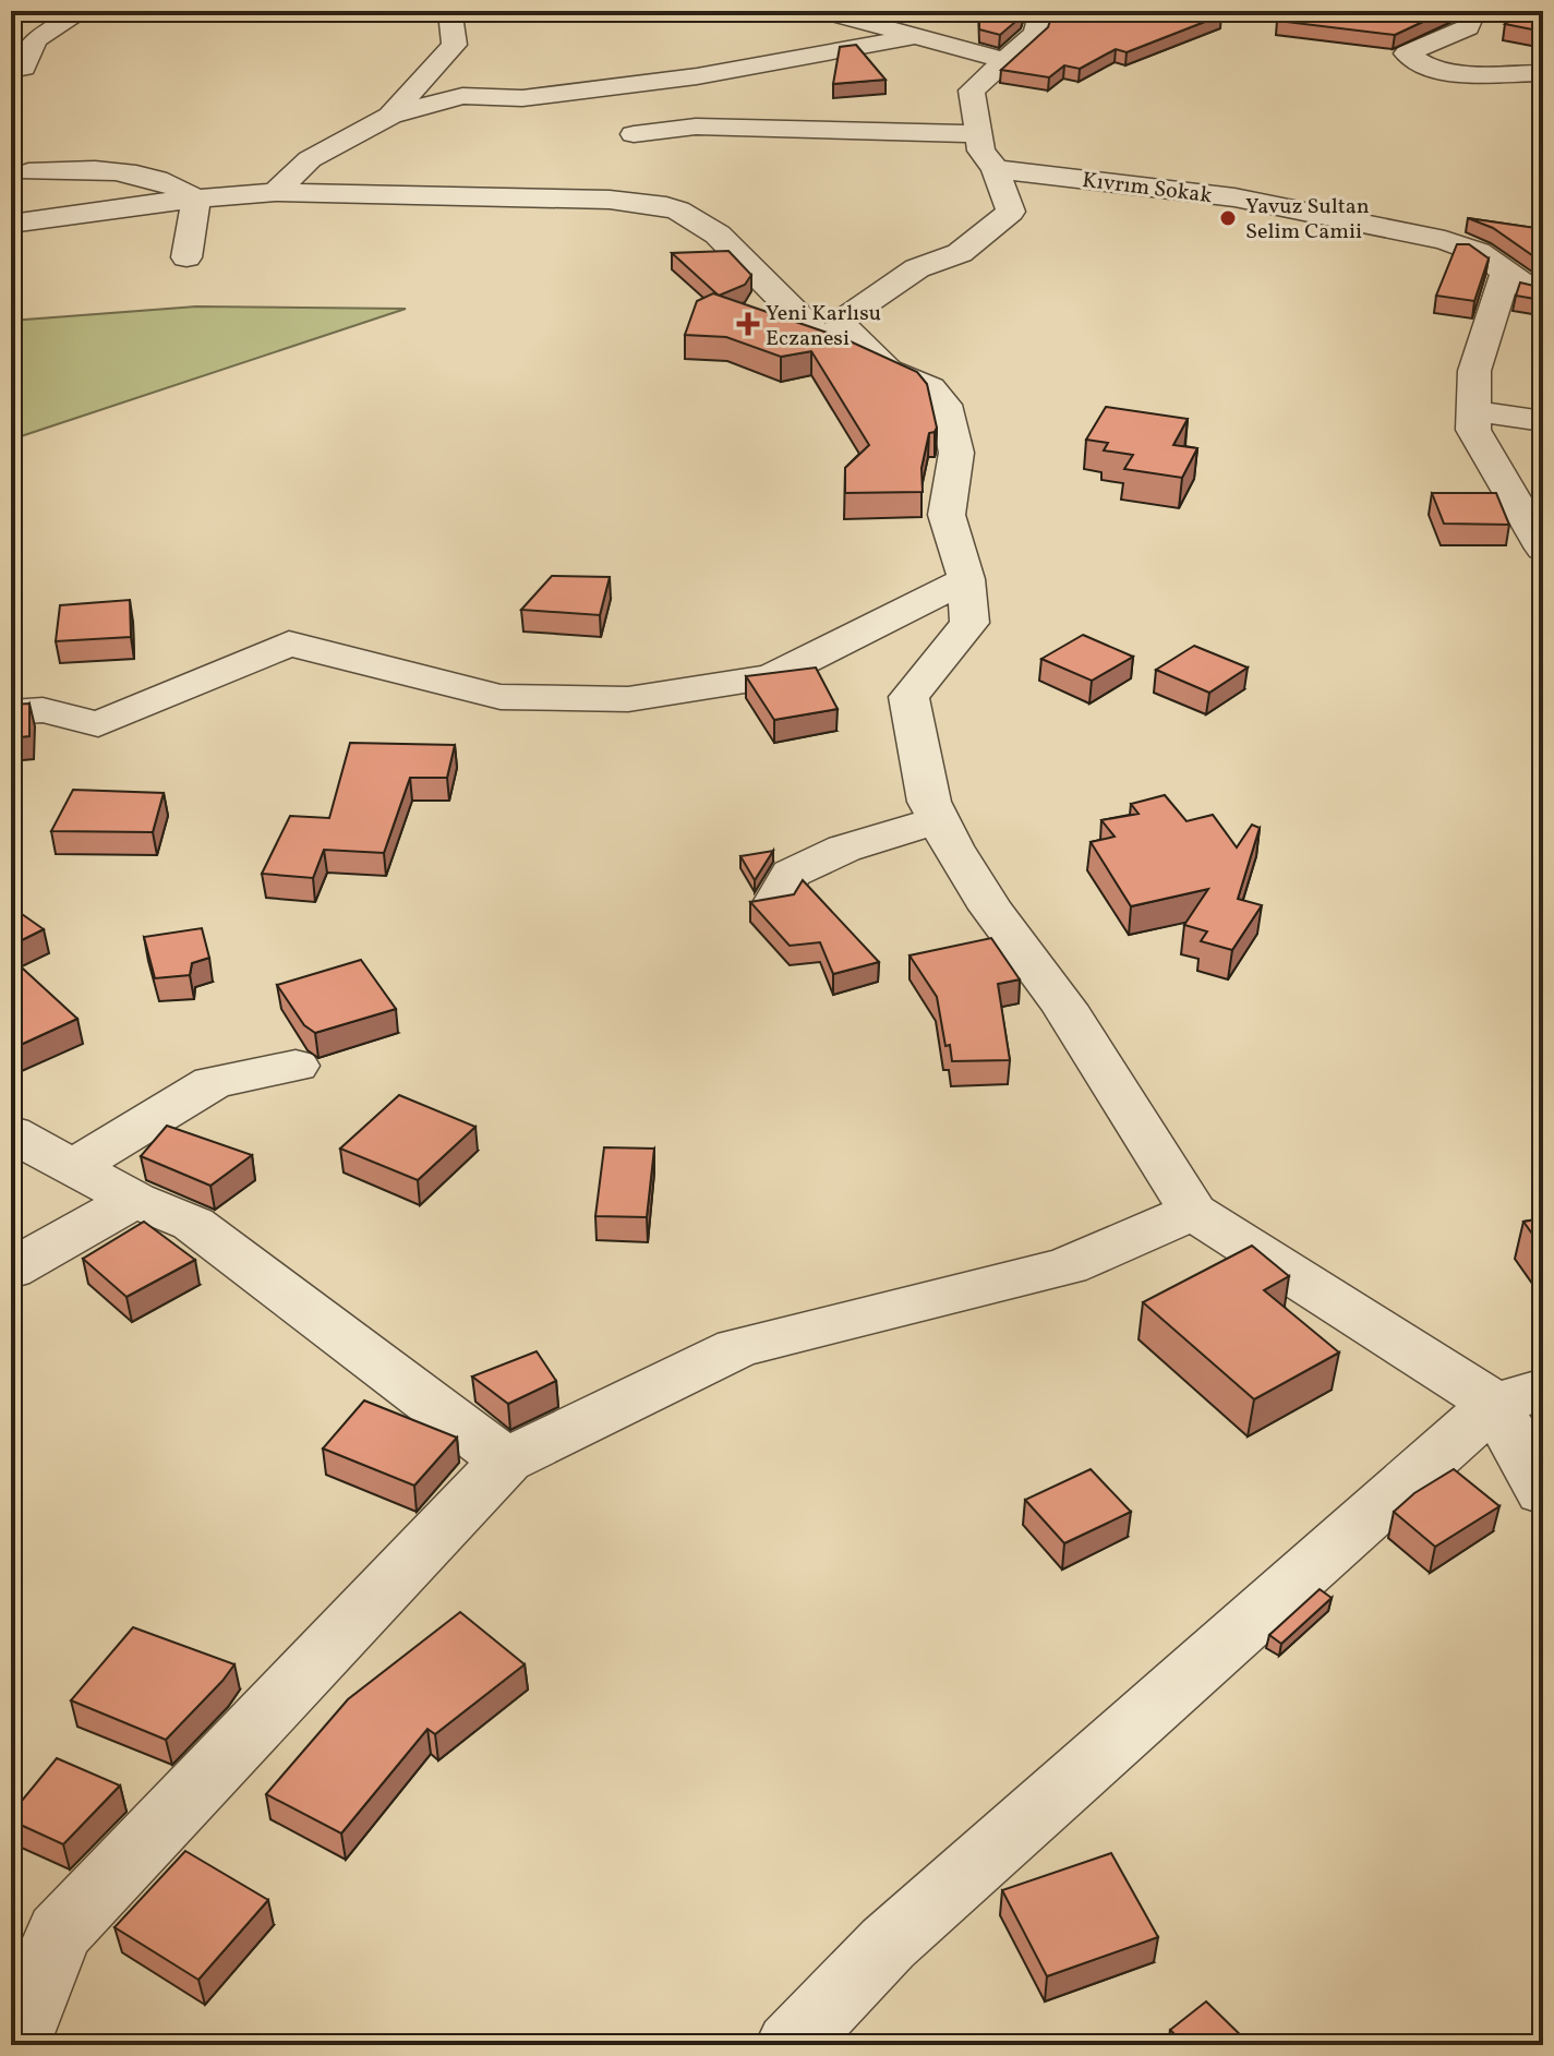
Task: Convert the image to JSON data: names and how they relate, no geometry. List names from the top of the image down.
{
  "streets": {
    "street": ["Kıvrım Sokak"]
  },
  "places": {
    "other": ["Yavuz Sultan Selim Camii"],
    "health": ["Yeni Karlısu Eczanesi"]
  }
}
